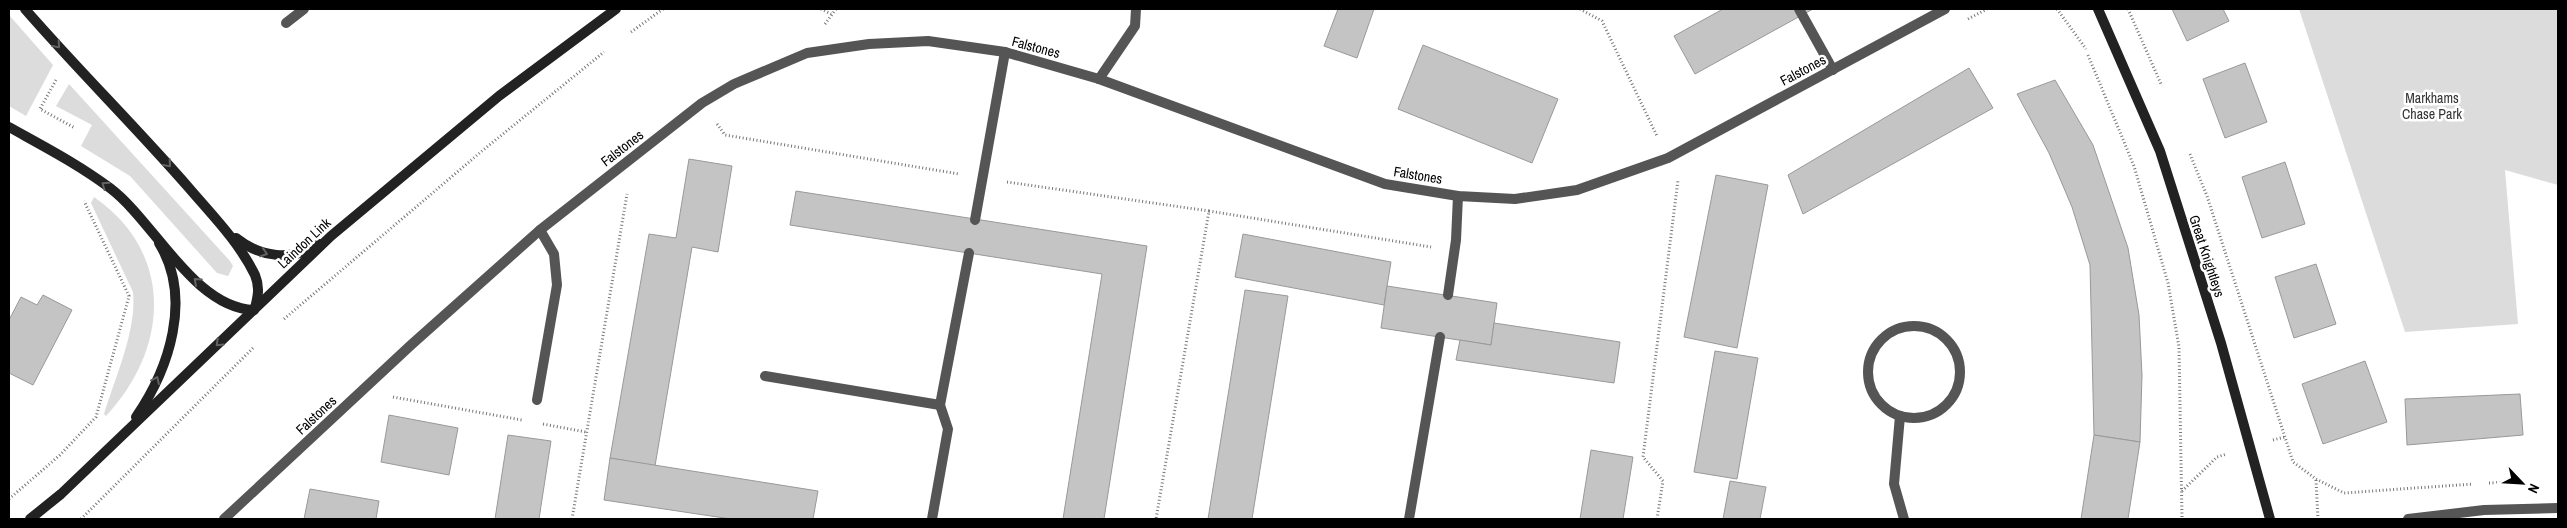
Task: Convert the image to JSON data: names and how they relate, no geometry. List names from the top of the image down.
{
  "streets": {
    "street": ["Falstones", "Laindon Link", "Great Knightleys"]
  },
  "parks": ["Markhams Chase Park"],
  "north": "bottom right"
}
